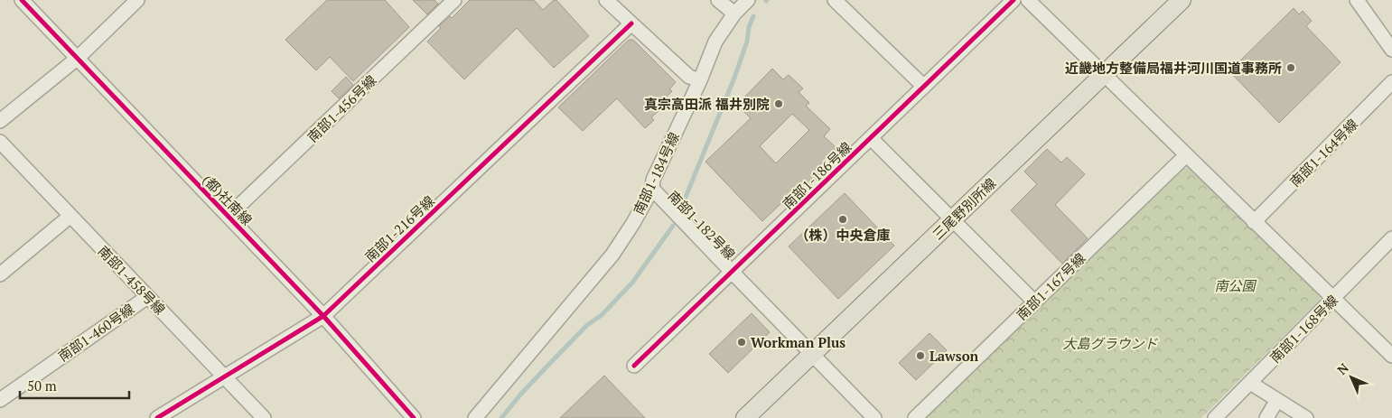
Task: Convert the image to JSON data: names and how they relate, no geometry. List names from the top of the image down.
{
  "streets": {
    "main road": ["三尾野別所線"],
    "street": [
      "南部1-456号線",
      "南部1-164号線",
      "南部1-184号線",
      "南部1-186号線",
      "(都)社南線",
      "南部1-182号線",
      "南部1-216号線",
      "南部1-458号線",
      "南部1-167号線",
      "南部1-168号線",
      "南部1-460号線"
    ]
  },
  "crossings": [
    ["南部1-456号線", "(都)社南線"],
    ["南部1-184号線", "南部1-182号線"],
    ["南部1-186号線", "南部1-182号線"],
    ["(都)社南線", "南部1-216号線"],
    ["三尾野別所線", "南部1-182号線"],
    ["南部1-216号線", "南部1-458号線"],
    ["南部1-458号線", "南部1-460号線"]
  ],
  "parks": ["南公園", "大島グラウンド"],
  "places": [
    "近畿地方整備局福井河川国道事務所",
    "真宗高田派 福井別院",
    "（株）中央倉庫",
    "Workman Plus",
    "Lawson"
  ],
  "scale_bar": "50 m",
  "north": "top left"
}
